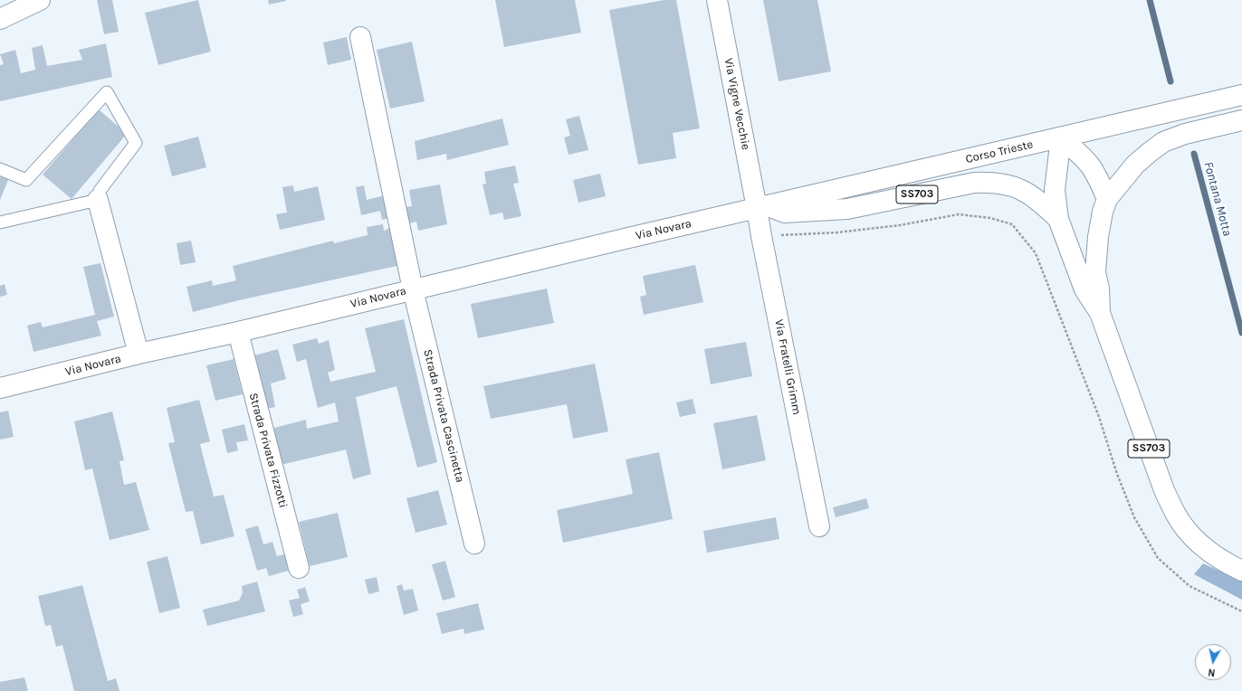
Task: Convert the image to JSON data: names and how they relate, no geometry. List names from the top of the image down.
{
  "streets": {
    "main road": [
      "Via Vigne Vecchie",
      "Corso Trieste",
      "SS703",
      "Via Novara",
      "Via Fratelli Grimm",
      "Strada Privata Cascinetta",
      "Strada Privata Fizzotti"
    ]
  },
  "crossings": [
    ["Via Vigne Vecchie", "Corso Trieste"],
    ["Via Vigne Vecchie", "SS703"],
    ["Via Vigne Vecchie", "Via Novara"],
    ["Via Vigne Vecchie", "Via Fratelli Grimm"],
    ["Corso Trieste", "SS703"],
    ["Corso Trieste", "Via Novara"],
    ["Corso Trieste", "Via Fratelli Grimm"],
    ["SS703", "Via Novara"],
    ["SS703", "Via Fratelli Grimm"],
    ["Via Novara", "Via Fratelli Grimm"],
    ["Via Novara", "Strada Privata Cascinetta"],
    ["Via Novara", "Strada Privata Fizzotti"]
  ],
  "water": ["Fontana Motta"],
  "north": "bottom"
}
